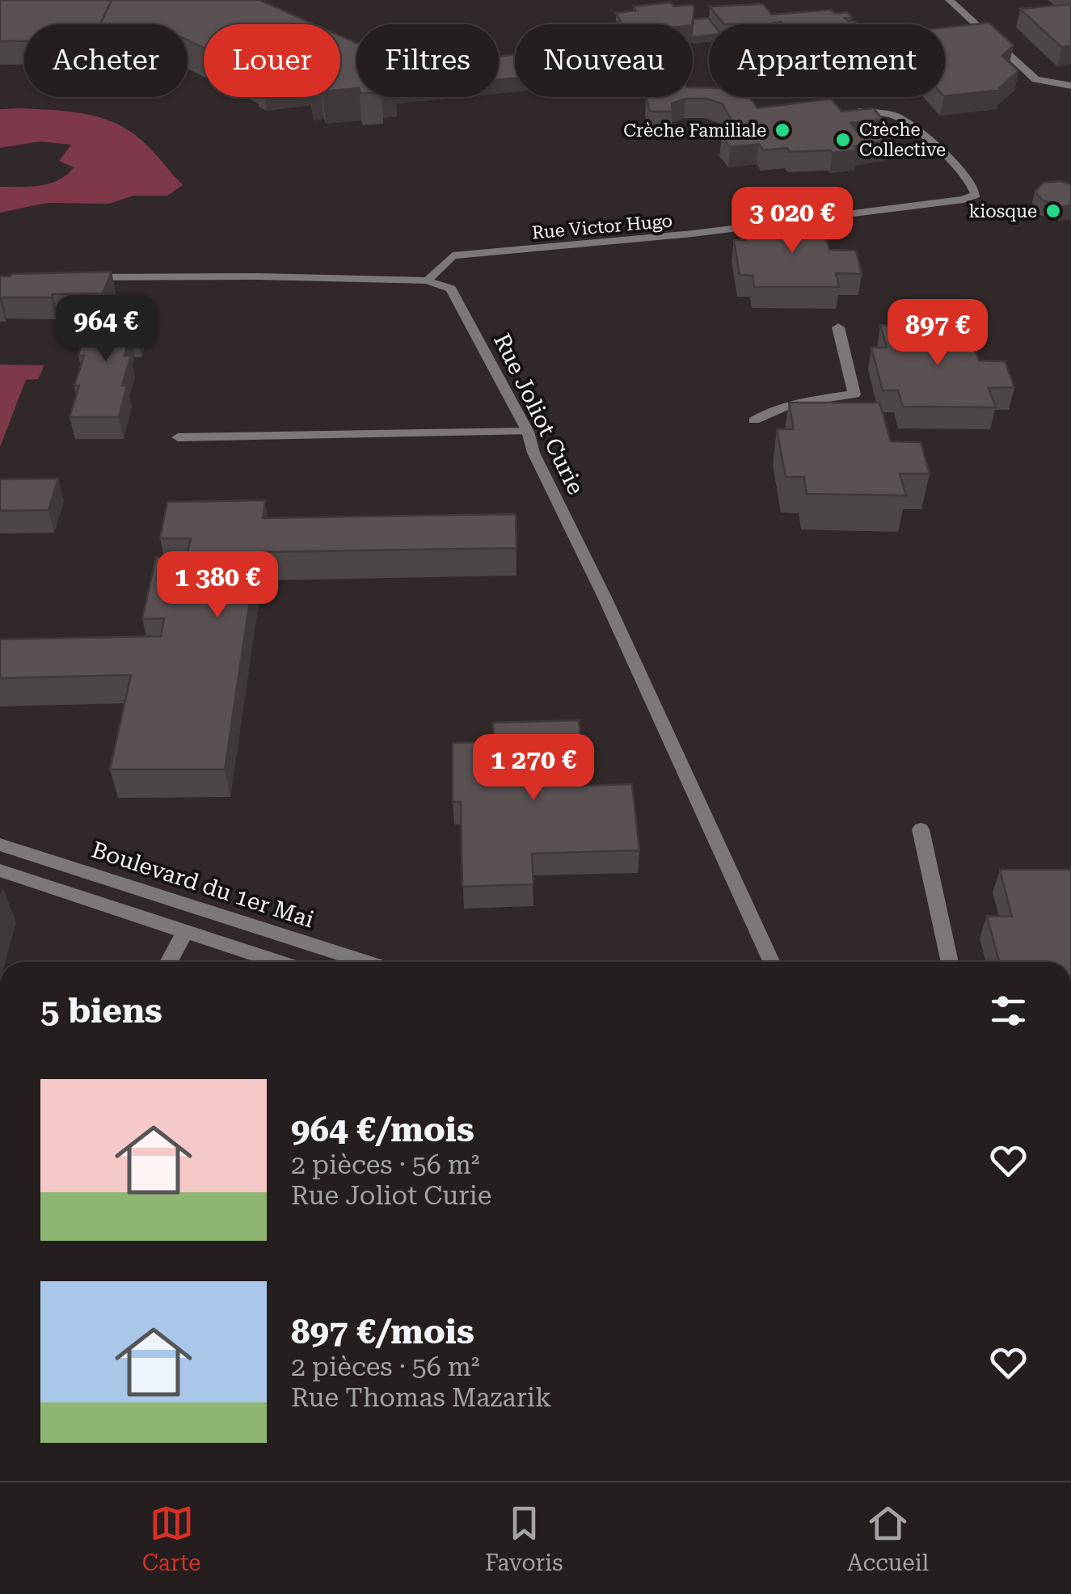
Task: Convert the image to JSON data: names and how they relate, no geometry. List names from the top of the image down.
{
  "streets": {
    "street": ["Rue Victor Hugo", "Rue Joliot Curie", "Boulevard du 1er Mai"]
  },
  "crossings": [
    ["Rue Victor Hugo", "Rue Joliot Curie"]
  ],
  "places": ["Crèche Familiale", "Crèche Collective", "kiosque"],
  "page": {
    "chip": [
      "Acheter",
      "Louer",
      "Filtres",
      "Nouveau",
      "Appartement"
    ],
    "price": [
      "3 020 €",
      "964 €",
      "897 €",
      "1 380 €",
      "1 270 €"
    ],
    "heading": "5 biens",
    "list": [
      {
        "name": "964 €/mois",
        "note": "2 pièces · 56 m² · Rue Joliot Curie"
      },
      {
        "name": "897 €/mois",
        "note": "2 pièces · 56 m² · Rue Thomas Mazarik"
      }
    ],
    "tabs": ["Carte", "Favoris", "Accueil"]
  }
}
